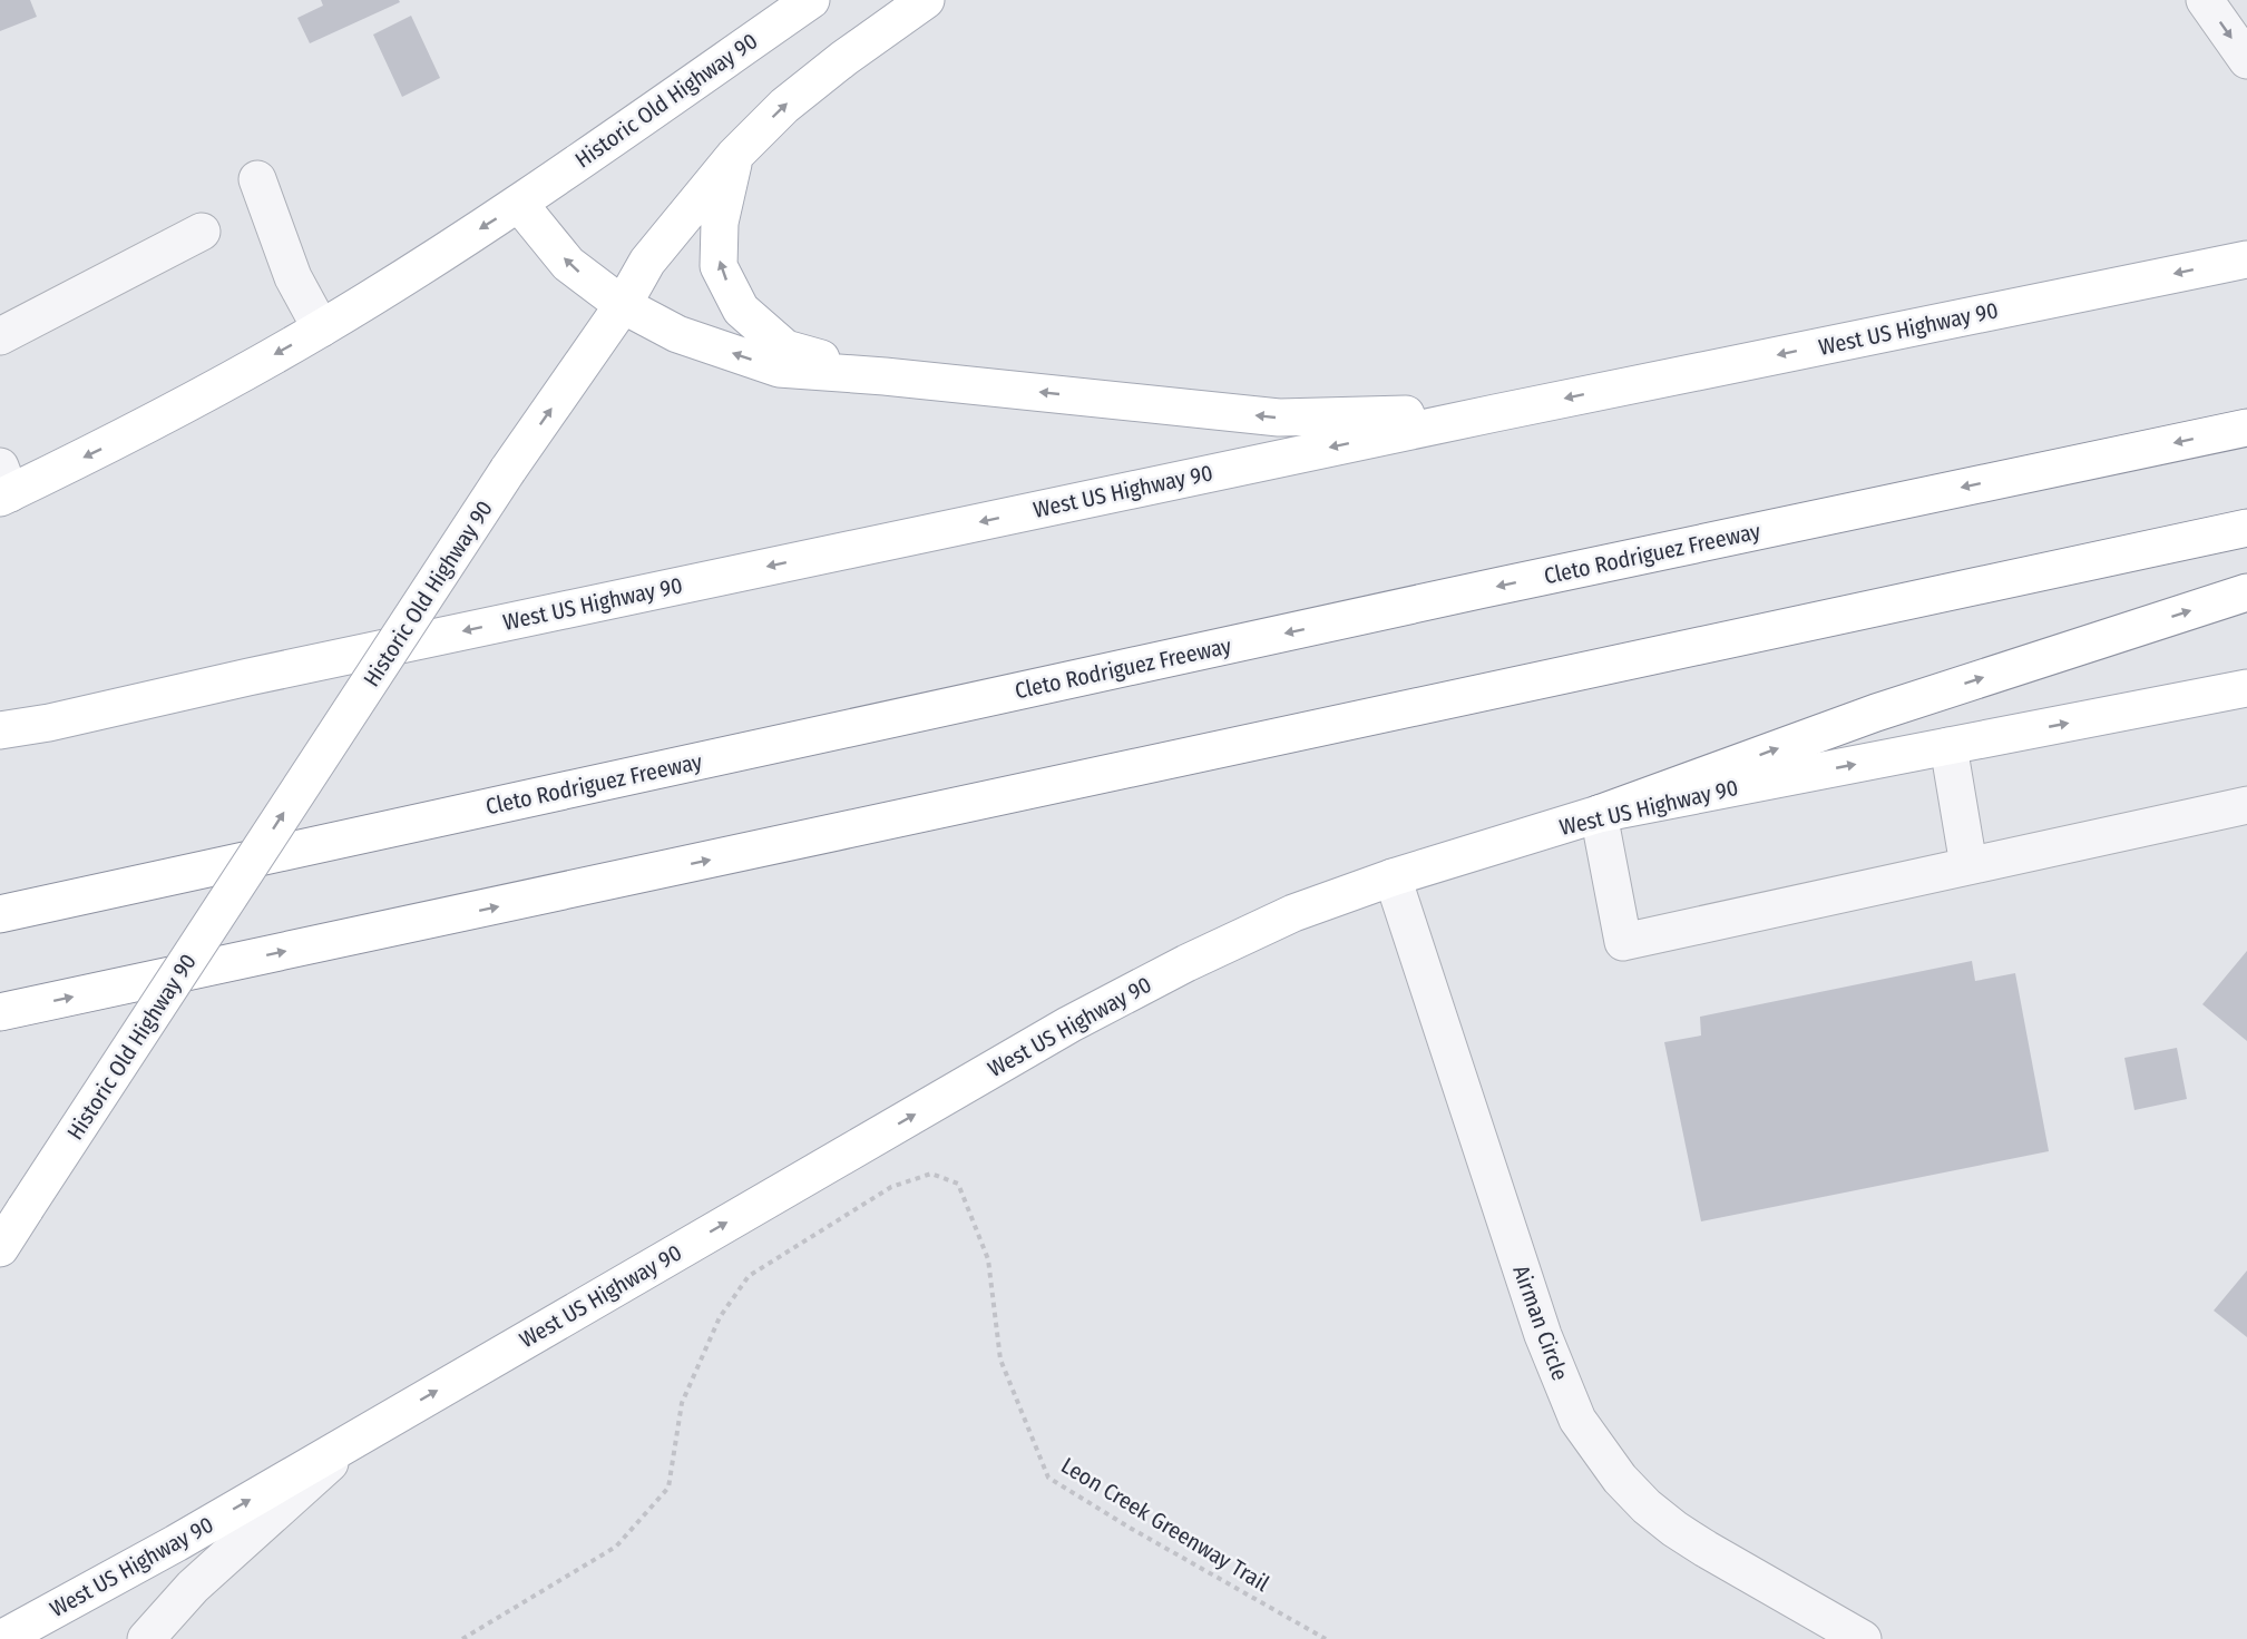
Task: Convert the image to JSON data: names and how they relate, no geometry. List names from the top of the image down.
{
  "streets": {
    "main road": ["Historic Old Highway 90", "West US Highway 90", "Cleto Rodriguez Freeway"],
    "street": ["Airman Circle"],
    "path": ["Leon Creek Greenway Trail"]
  },
  "crossings": [
    ["West US Highway 90", "Airman Circle"]
  ]
}
